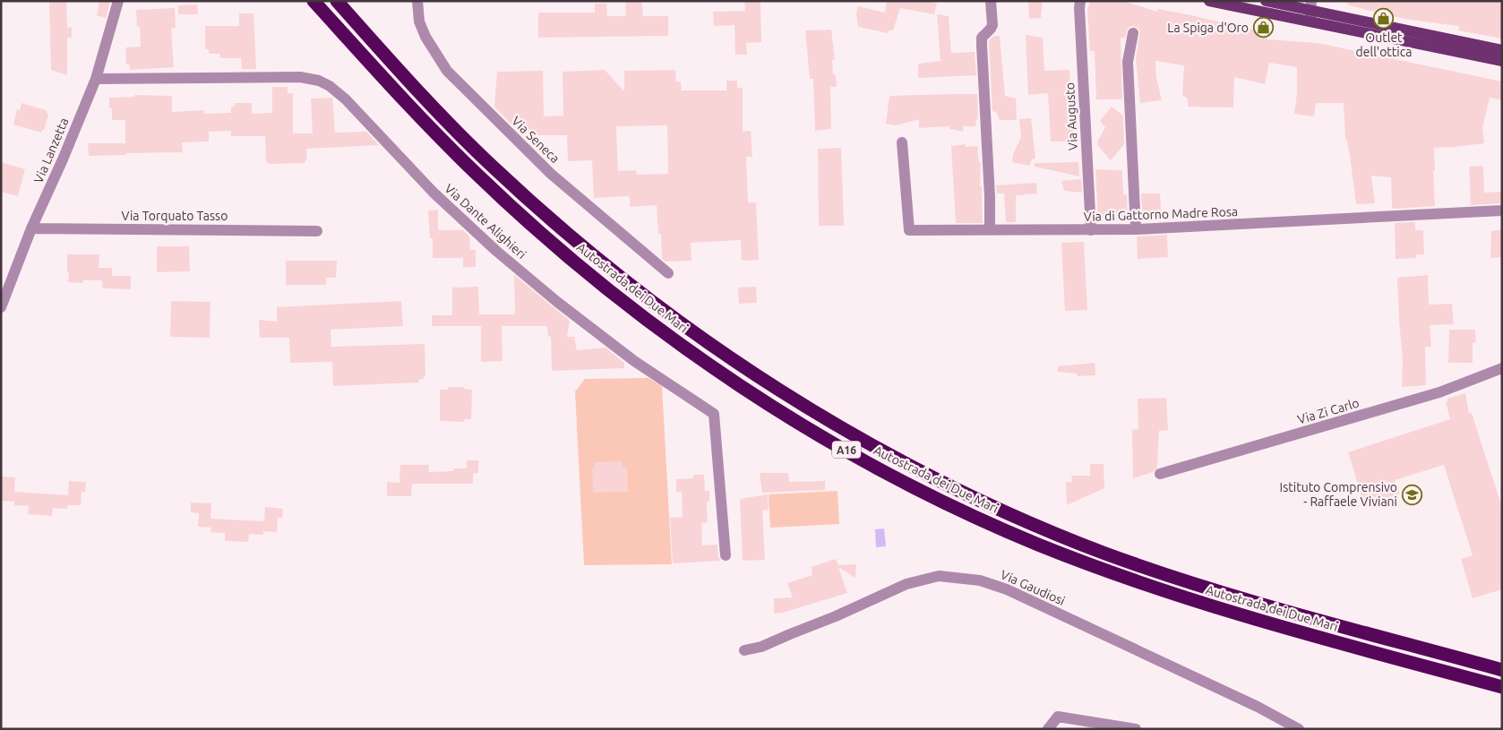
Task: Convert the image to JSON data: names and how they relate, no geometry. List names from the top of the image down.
{
  "streets": {
    "highway": ["Autostrada dei Due Mari", "A16"],
    "street": [
      "Via Augusto",
      "Via Seneca",
      "Via Lanzetta",
      "Via di Gattorno Madre Rosa",
      "Via Torquato Tasso",
      "Via Dante Alighieri",
      "Via Zi Carlo",
      "Via Gaudiosi"
    ]
  },
  "crossings": [
    ["Via Augusto", "Via di Gattorno Madre Rosa"],
    ["Via Lanzetta", "Via Torquato Tasso"],
    ["Via Lanzetta", "Via Dante Alighieri"]
  ],
  "places": {
    "shop": ["Outlet dell'ottica", "La Spiga d'Oro"],
    "school or university": ["Istituto Comprensivo - Raffaele Viviani"]
  }
}
